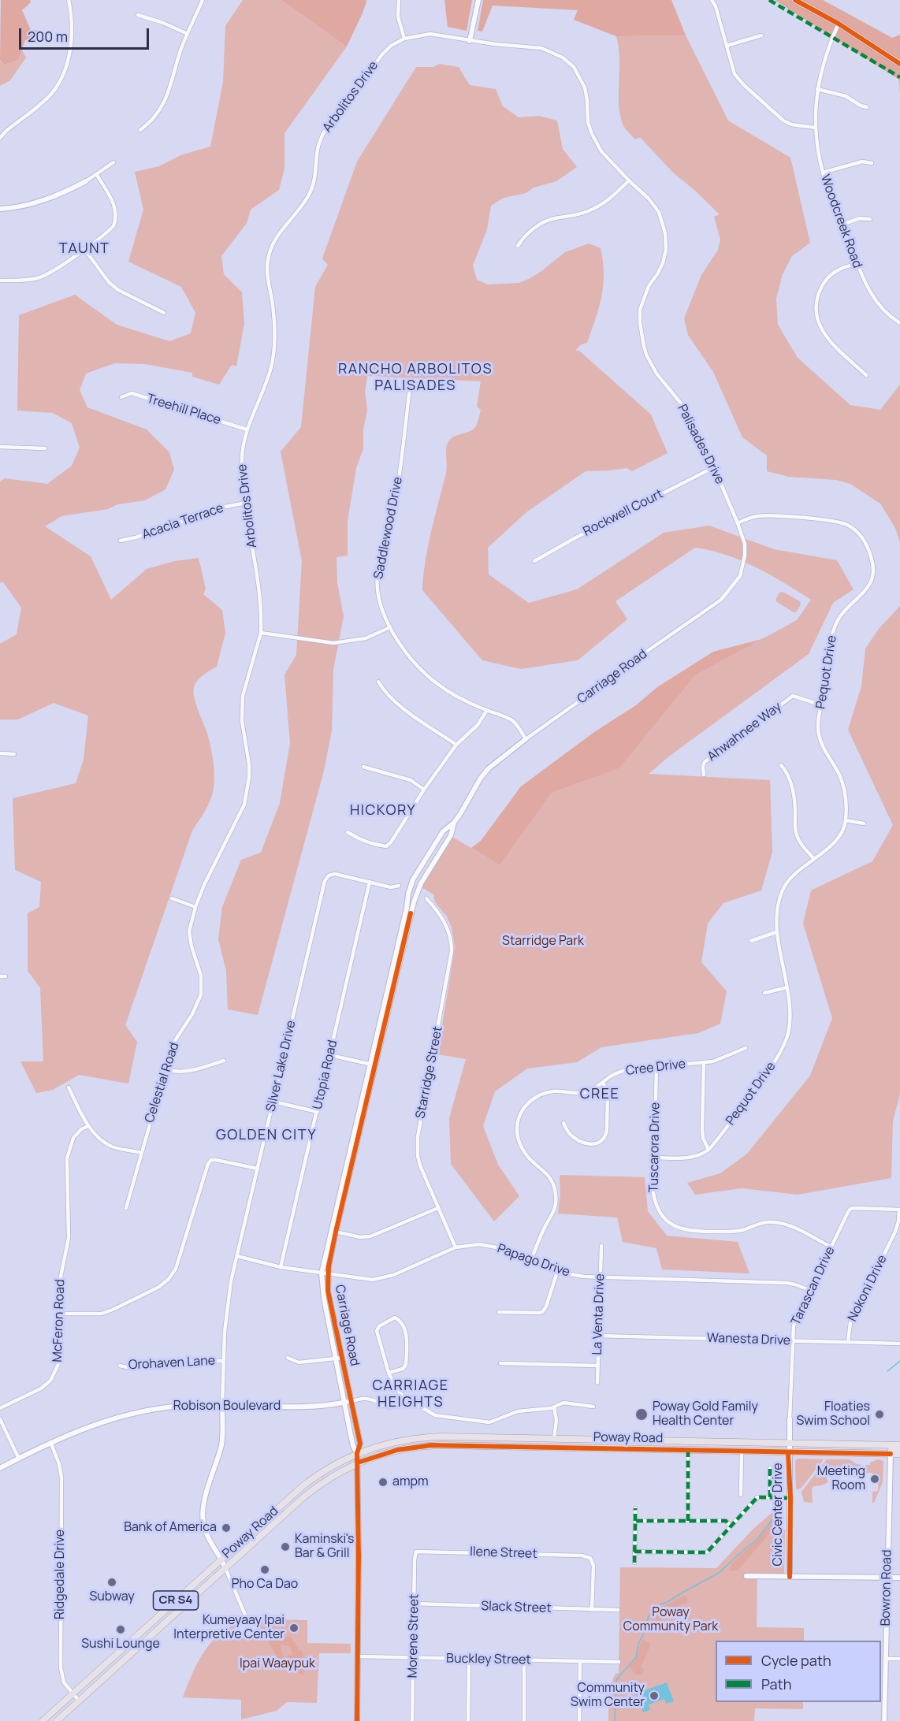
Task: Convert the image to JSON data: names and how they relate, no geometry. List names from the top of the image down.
{
  "streets": {
    "main road": ["Poway Road", "CR S4"],
    "street": [
      "Arbolitos Drive",
      "Woodcreek Road",
      "Treehill Place",
      "Palisades Drive",
      "Rockwell Court",
      "Acacia Terrace",
      "Saddlewood Drive",
      "Pequot Drive",
      "Carriage Road",
      "Ahwahnee Way",
      "Silver Lake Drive",
      "Cree Drive",
      "Starridge Street",
      "Utopia Road",
      "Celestial Road",
      "Tuscarora Drive",
      "Papago Drive",
      "Tarascan Drive",
      "Nokoni Drive",
      "La Venta Drive",
      "McFeron Road",
      "Wanesta Drive",
      "Orohaven Lane",
      "Robison Boulevard",
      "Civic Center Drive",
      "Ilene Street",
      "Ridgedale Drive",
      "Bowron Road",
      "Slack Street",
      "Morene Street",
      "Buckley Street"
    ]
  },
  "crossings": [
    ["Arbolitos Drive", "Treehill Place"],
    ["Arbolitos Drive", "Palisades Drive"],
    ["Arbolitos Drive", "Acacia Terrace"],
    ["Arbolitos Drive", "Celestial Road"],
    ["Palisades Drive", "Rockwell Court"],
    ["Palisades Drive", "Pequot Drive"],
    ["Palisades Drive", "Carriage Road"],
    ["Saddlewood Drive", "Carriage Road"],
    ["Pequot Drive", "Carriage Road"],
    ["Pequot Drive", "Ahwahnee Way"],
    ["Carriage Road", "Papago Drive"],
    ["Carriage Road", "Robison Boulevard"],
    ["Carriage Road", "Poway Road"],
    ["Carriage Road", "Buckley Street"],
    ["Silver Lake Drive", "Utopia Road"],
    ["Silver Lake Drive", "Papago Drive"],
    ["Silver Lake Drive", "Orohaven Lane"],
    ["Silver Lake Drive", "Robison Boulevard"],
    ["Cree Drive", "Tuscarora Drive"],
    ["Cree Drive", "Papago Drive"],
    ["Starridge Street", "Papago Drive"],
    ["Utopia Road", "Papago Drive"],
    ["Tuscarora Drive", "Tarascan Drive"],
    ["Papago Drive", "Tarascan Drive"],
    ["Papago Drive", "La Venta Drive"],
    ["Tarascan Drive", "Nokoni Drive"],
    ["Tarascan Drive", "Wanesta Drive"],
    ["Tarascan Drive", "Poway Road"],
    ["Tarascan Drive", "Civic Center Drive"],
    ["Nokoni Drive", "Wanesta Drive"],
    ["La Venta Drive", "Wanesta Drive"],
    ["Robison Boulevard", "Ridgedale Drive"],
    ["Poway Road", "Civic Center Drive"],
    ["Poway Road", "Ridgedale Drive"],
    ["Poway Road", "Bowron Road"],
    ["Civic Center Drive", "Bowron Road"],
    ["Ilene Street", "Slack Street"],
    ["Ilene Street", "Morene Street"],
    ["Slack Street", "Morene Street"],
    ["Morene Street", "Buckley Street"]
  ],
  "districts": [
    "TAUNT",
    "RANCHO ARBOLITOS PALISADES",
    "HICKORY",
    "CREE",
    "GOLDEN CITY",
    "CARRIAGE HEIGHTS"
  ],
  "parks": ["Starridge Park", "Poway Community Park", "Ipai Waaypuk"],
  "places": [
    "Poway Gold Family Health Center",
    "Floaties Swim School",
    "Meeting Room",
    "ampm",
    "Bank of America",
    "Kaminski's Bar & Grill",
    "Pho Ca Dao",
    "Subway",
    "Kumeyaay Ipai Interpretive Center",
    "Sushi Lounge",
    "Community Swim Center"
  ],
  "legend": ["Cycle path", "Path"],
  "scale_bar": "200 m"
}
